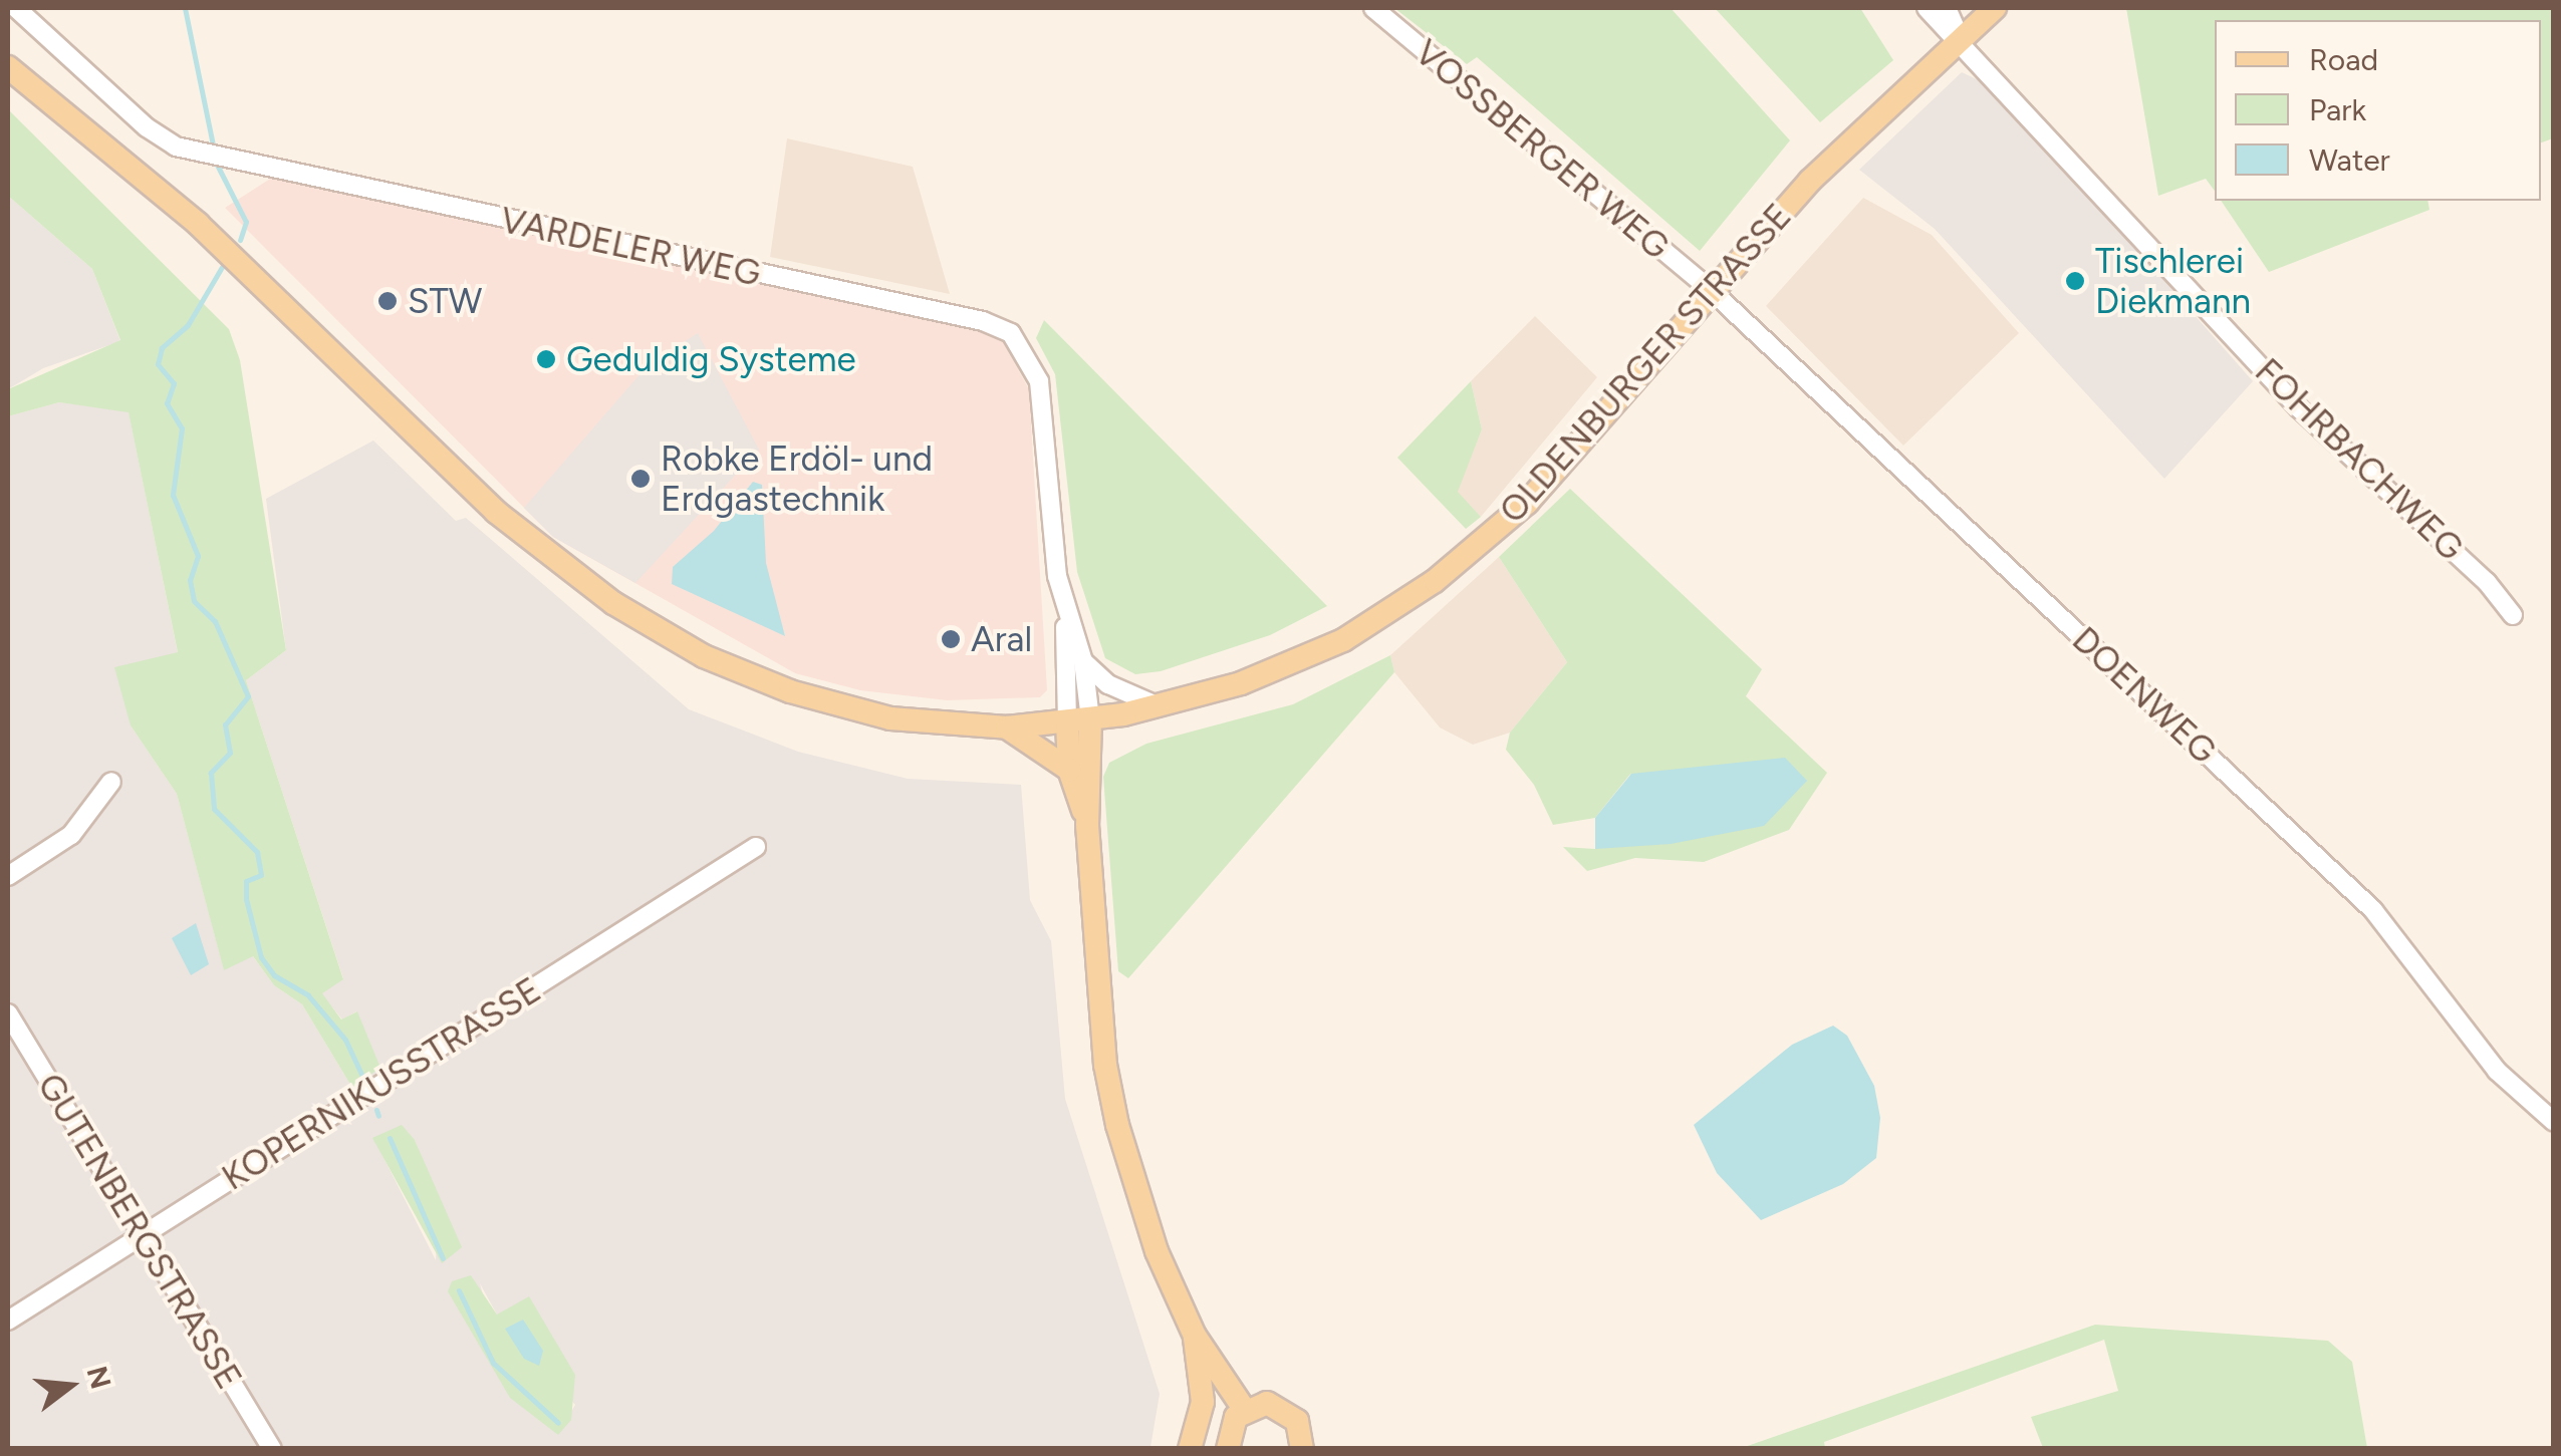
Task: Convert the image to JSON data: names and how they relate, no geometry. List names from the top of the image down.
{
  "streets": {
    "main road": ["OLDENBURGER STRASSE"],
    "street": [
      "VOSSBERGER WEG",
      "VARDELER WEG",
      "FOHRBACHWEG",
      "DOENWEG",
      "KOPERNIKUSSTRASSE",
      "GUTENBERGSTRASSE"
    ]
  },
  "crossings": [
    ["VOSSBERGER WEG", "OLDENBURGER STRASSE"],
    ["VOSSBERGER WEG", "DOENWEG"],
    ["VARDELER WEG", "OLDENBURGER STRASSE"],
    ["OLDENBURGER STRASSE", "FOHRBACHWEG"],
    ["OLDENBURGER STRASSE", "DOENWEG"],
    ["KOPERNIKUSSTRASSE", "GUTENBERGSTRASSE"]
  ],
  "places": [
    "Tischlerei Diekmann",
    "STW",
    "Geduldig Systeme",
    "Robke Erdöl- und Erdgastechnik",
    "Aral"
  ],
  "legend": ["Road", "Park", "Water"],
  "north": "right"
}
